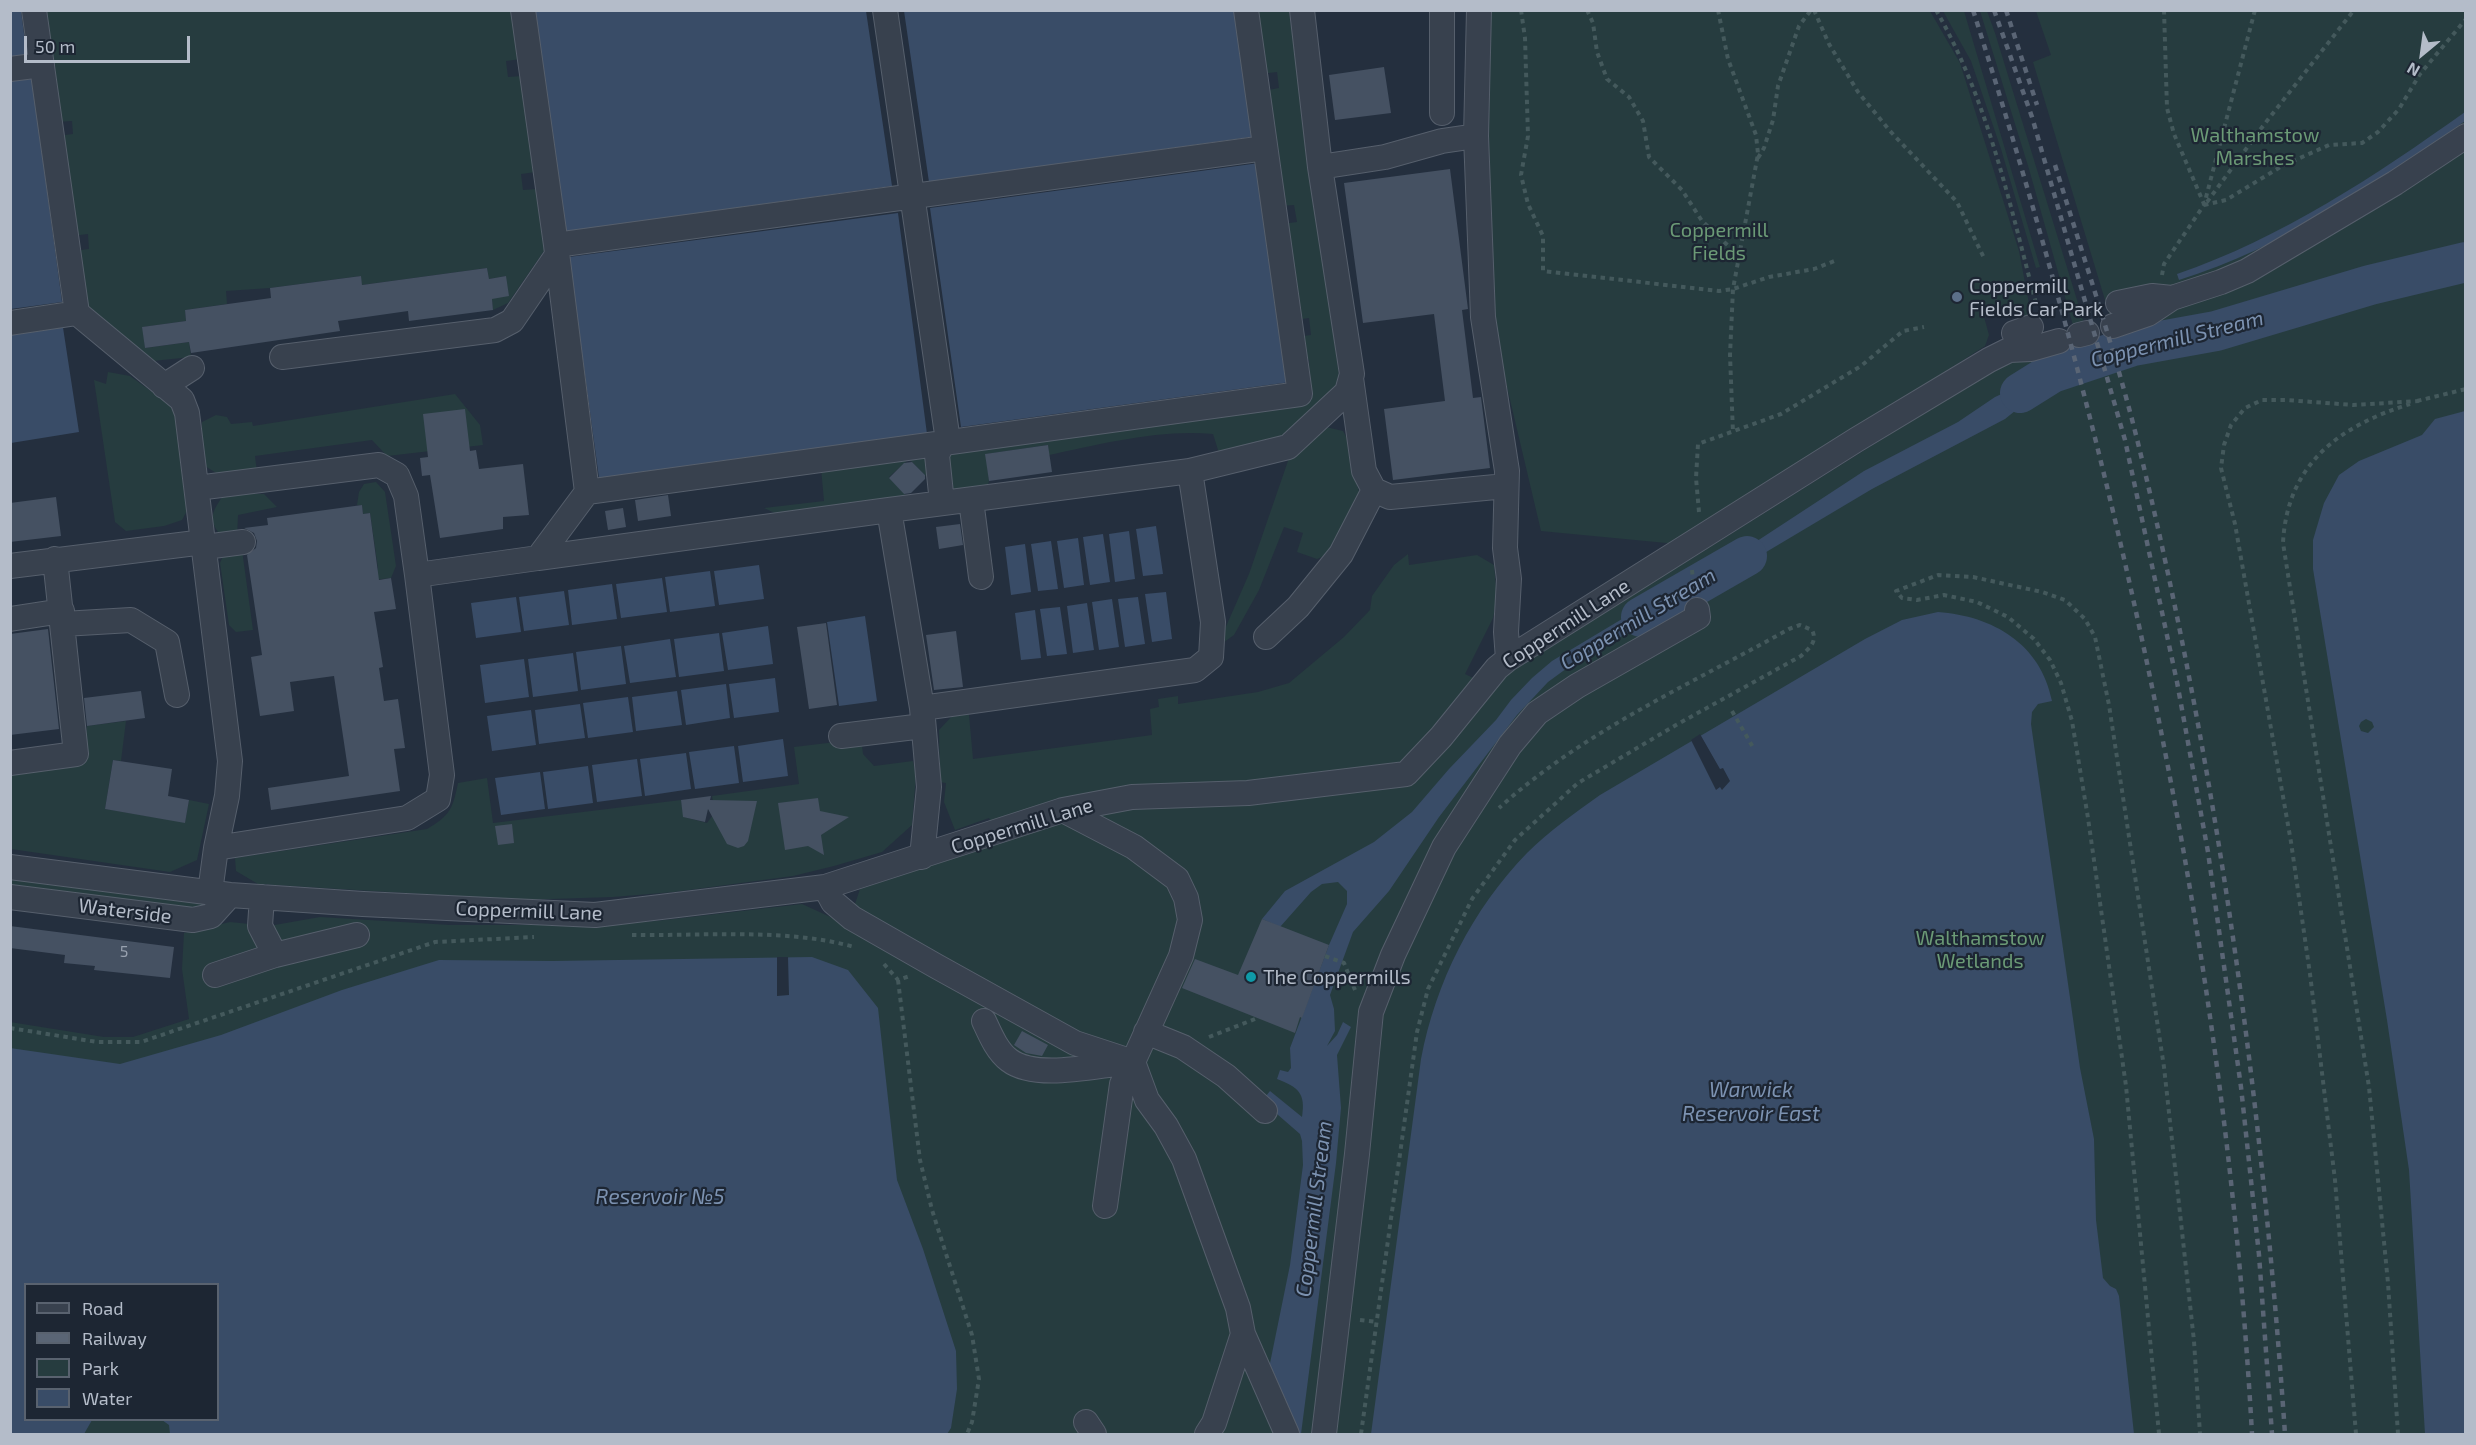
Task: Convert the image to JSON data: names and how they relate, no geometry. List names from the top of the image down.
{
  "streets": {
    "street": ["Coppermill Lane", "Waterside"]
  },
  "crossings": [
    ["Coppermill Lane", "Waterside"]
  ],
  "water": ["Coppermill Stream", "Warwick Reservoir East", "Reservoir №5"],
  "parks": ["Walthamstow Marshes", "Coppermill Fields", "Walthamstow Wetlands"],
  "places": ["Coppermill Fields Car Park", "The Coppermills"],
  "house_numbers": ["5"],
  "legend": [
    "Road",
    "Railway",
    "Park",
    "Water"
  ],
  "scale_bar": "50 m",
  "north": "bottom left"
}
